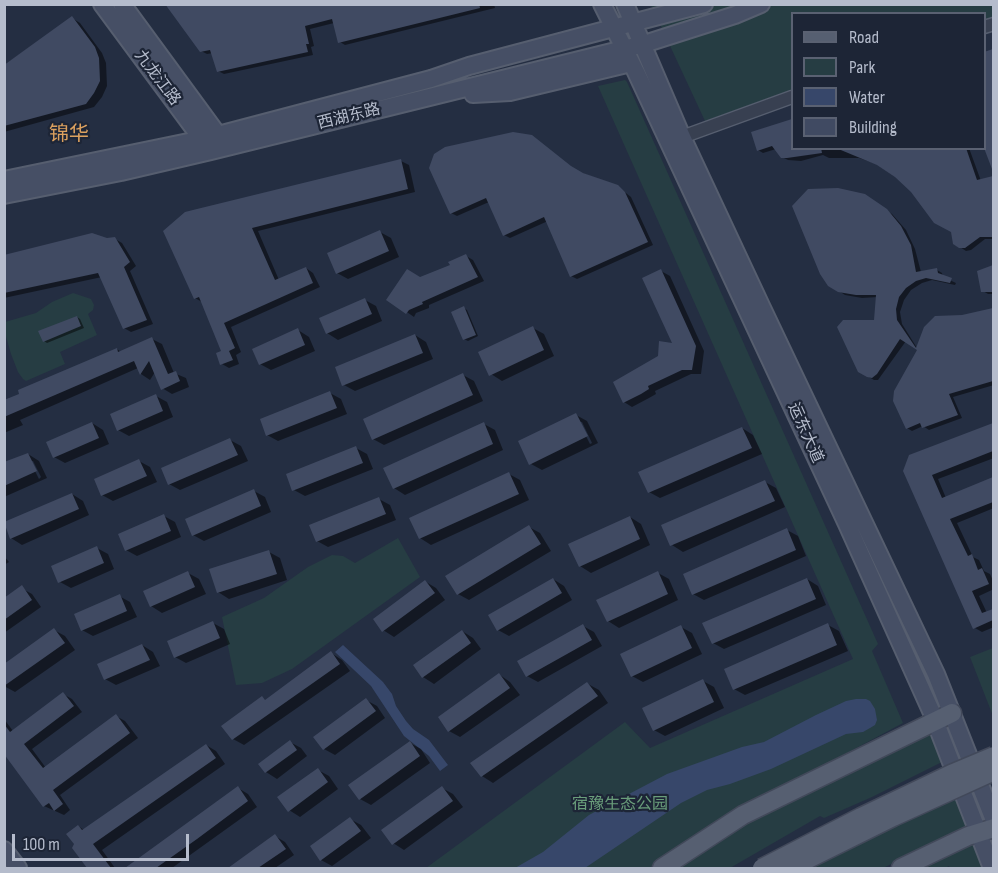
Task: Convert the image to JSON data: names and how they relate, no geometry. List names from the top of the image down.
{
  "streets": {
    "main road": ["九龙江路", "西湖东路", "运东大道"]
  },
  "crossings": [
    ["九龙江路", "西湖东路"],
    ["西湖东路", "运东大道"]
  ],
  "districts": ["锦华"],
  "parks": ["宿豫生态公园"],
  "legend": [
    "Road",
    "Park",
    "Water",
    "Building"
  ],
  "scale_bar": "100 m"
}
